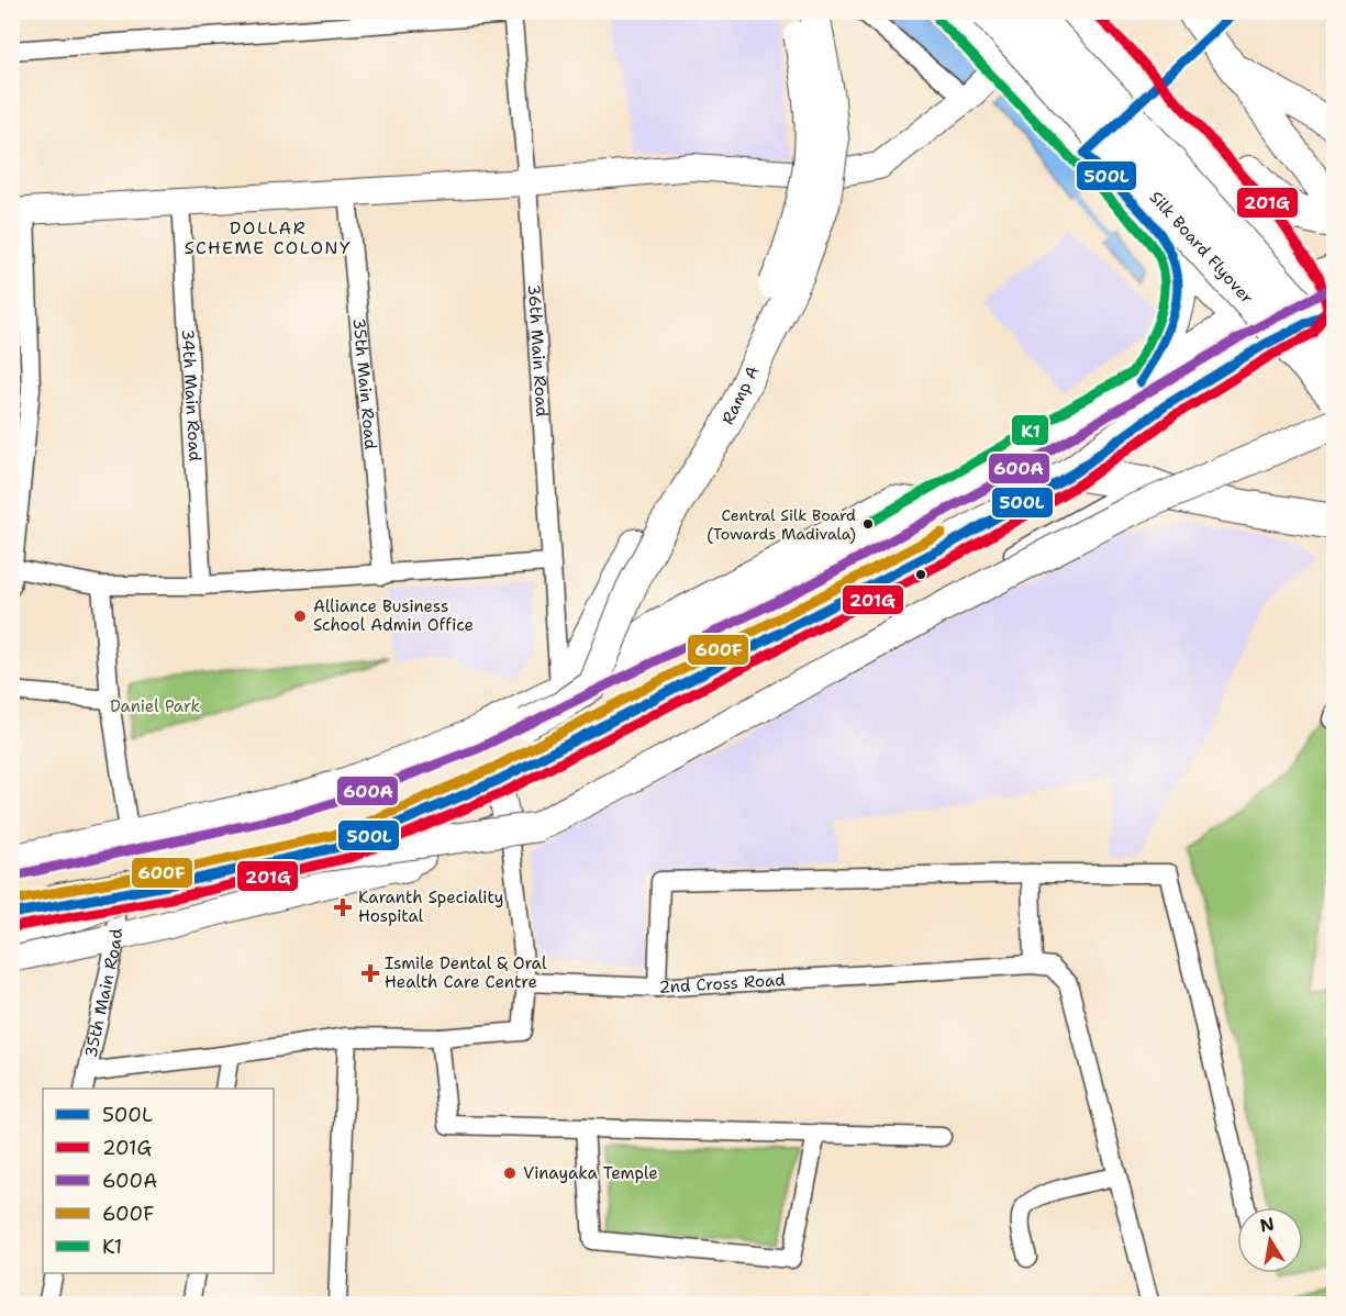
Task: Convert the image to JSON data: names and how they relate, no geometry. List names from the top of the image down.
{
  "streets": {
    "highway": ["Silk Board Flyover"],
    "main road": ["Ramp A"],
    "street": [
      "36th Main Road",
      "35th Main Road",
      "34th Main Road",
      "2nd Cross Road"
    ]
  },
  "districts": ["DOLLAR SCHEME COLONY"],
  "parks": ["Daniel Park"],
  "places": {
    "other": ["Central Silk Board (Towards Madivala)", "Alliance Business School Admin Office", "Vinayaka Temple"],
    "health": ["Karanth Speciality Hospital", "Ismile Dental & Oral Health Care Centre"]
  },
  "lines": [
    "transit line 500L",
    "transit line 201G",
    "transit line K1",
    "transit line 600A",
    "transit line 600F"
  ],
  "legend": [
    "500L",
    "201G",
    "600A",
    "600F",
    "K1"
  ],
  "north": "top"
}
